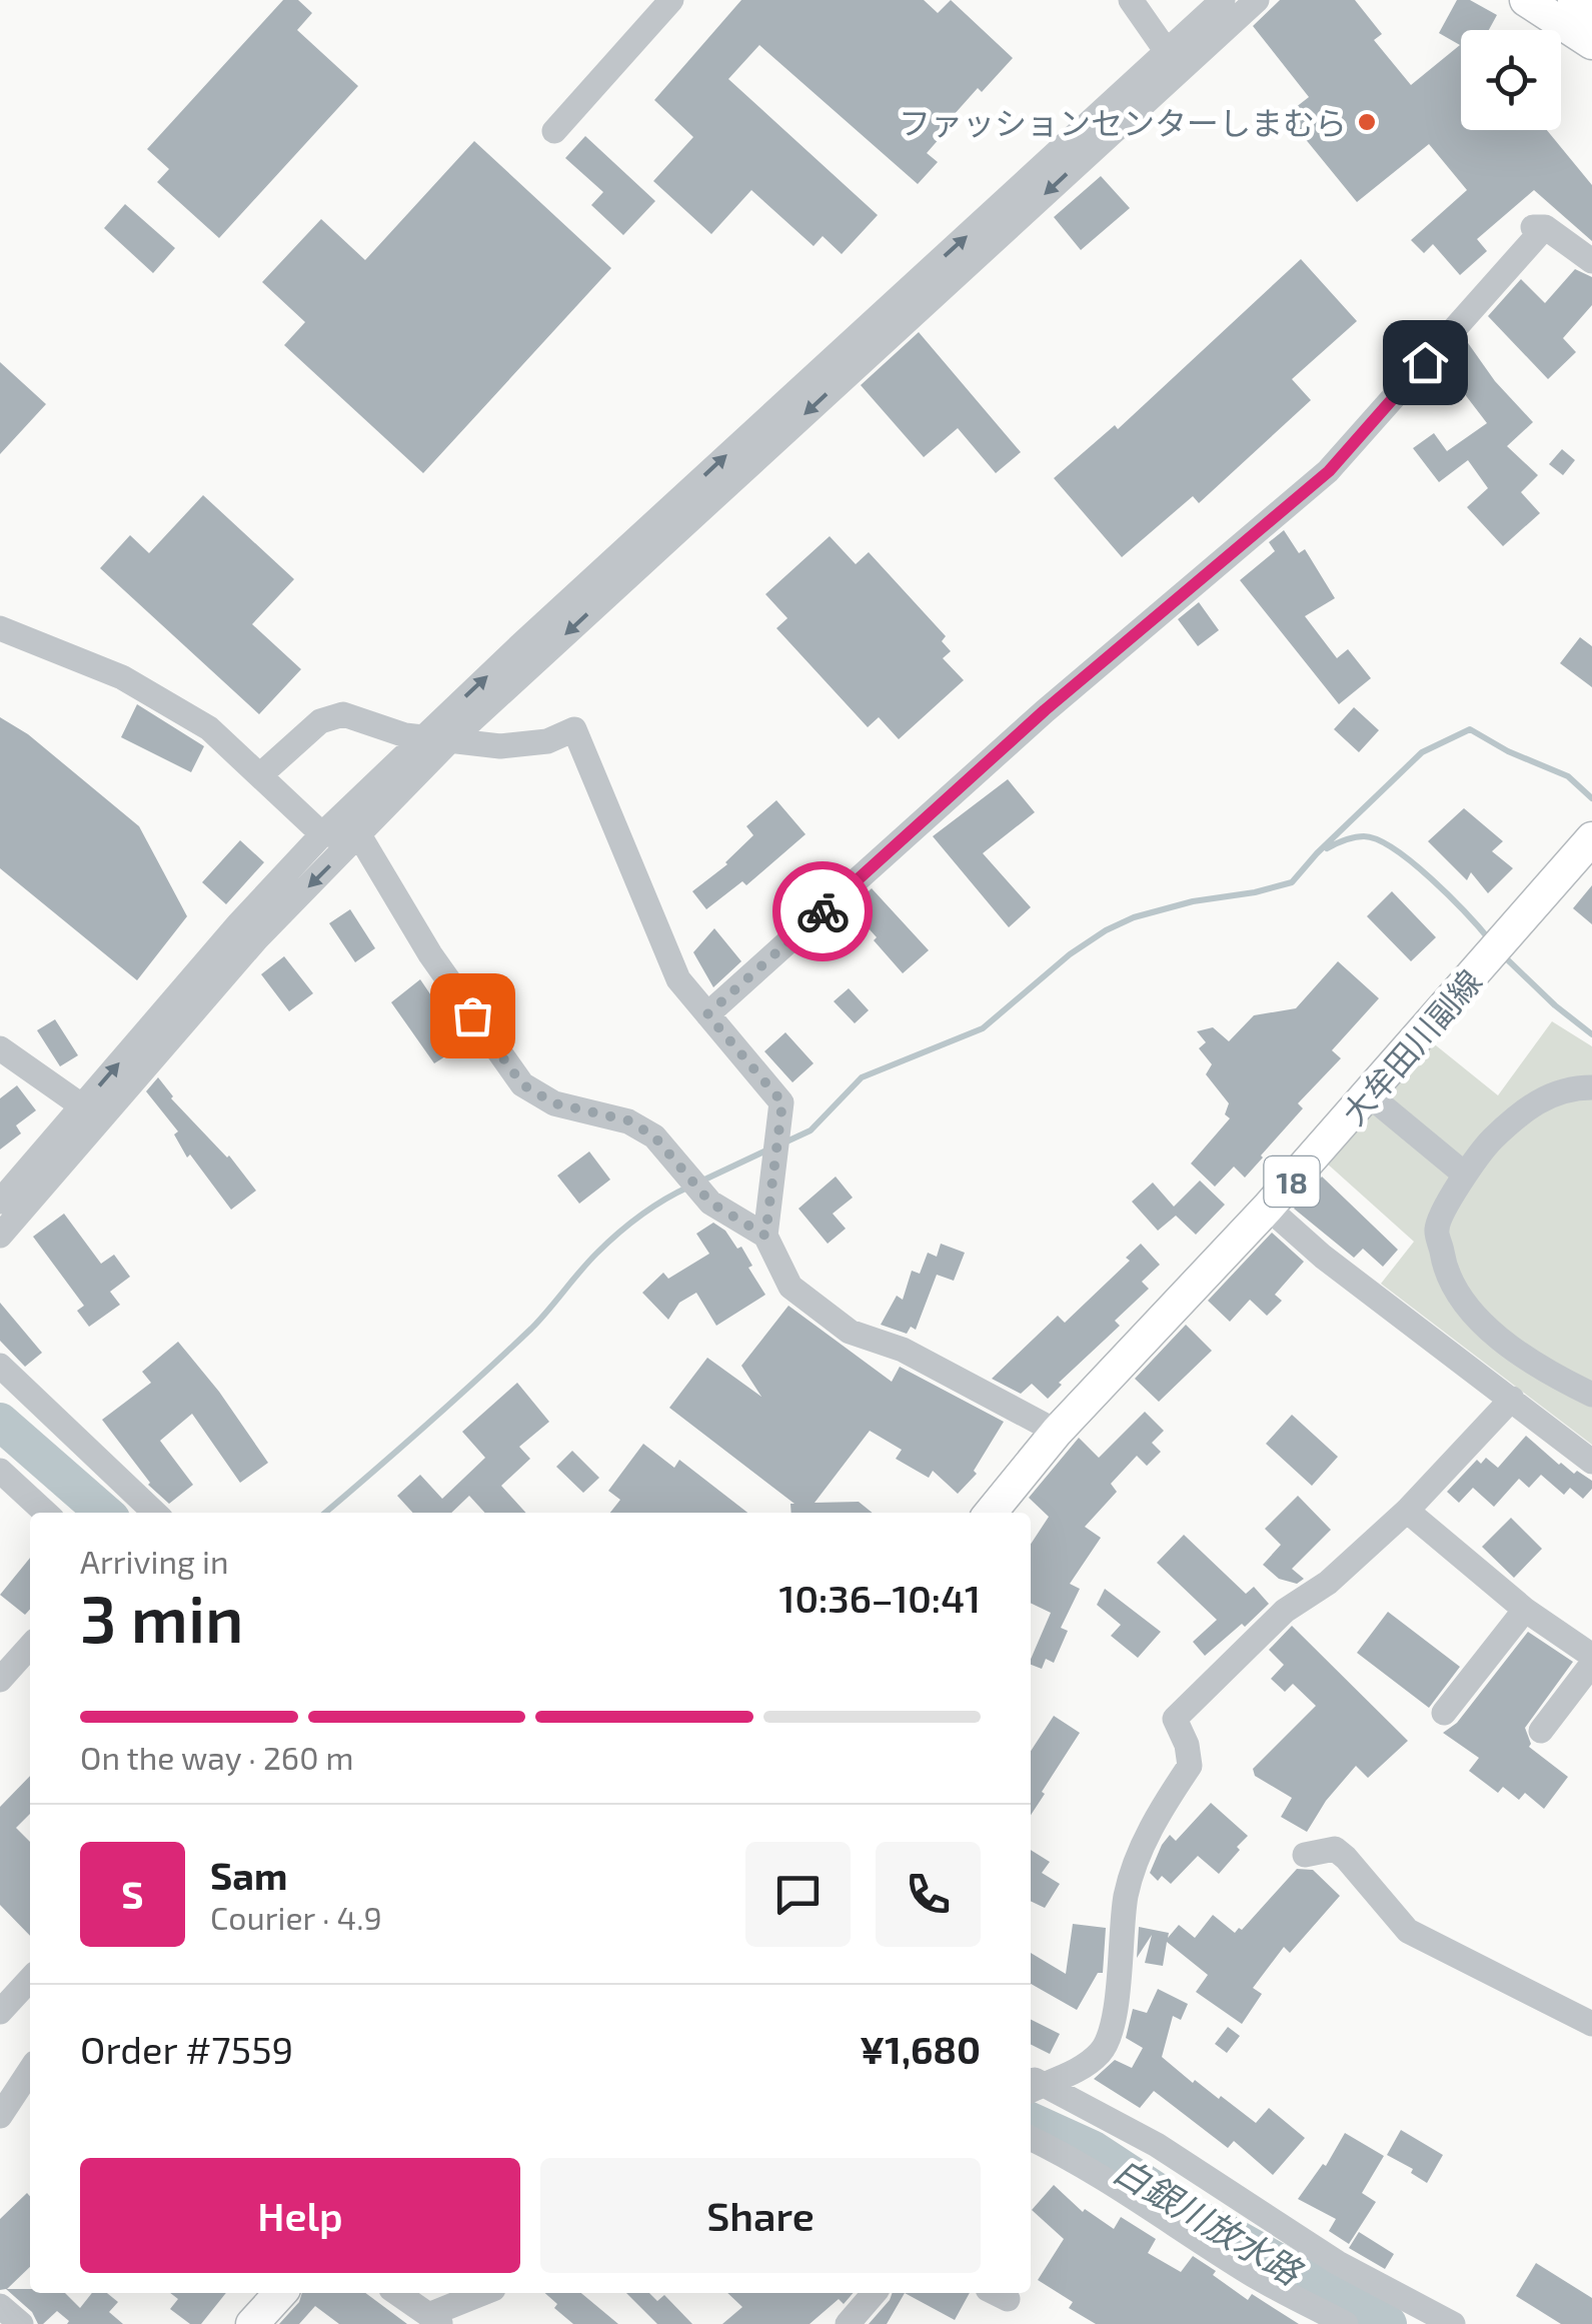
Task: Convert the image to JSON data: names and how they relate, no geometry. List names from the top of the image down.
{
  "streets": {
    "main road": ["大牟田川副線", "18"]
  },
  "water": ["白銀川放水路"],
  "places": ["ファッションセンターしまむら"],
  "page": {
    "heading": ["3 min", "Arriving in", "10:36–10:41"],
    "panel": [
      "Sam",
      "Courier · 4.9",
      "Order #7559",
      "¥1,680"
    ],
    "bar": "On the way · 260 m",
    "round": "S",
    "buttons": ["Help", "Share"]
  }
}
